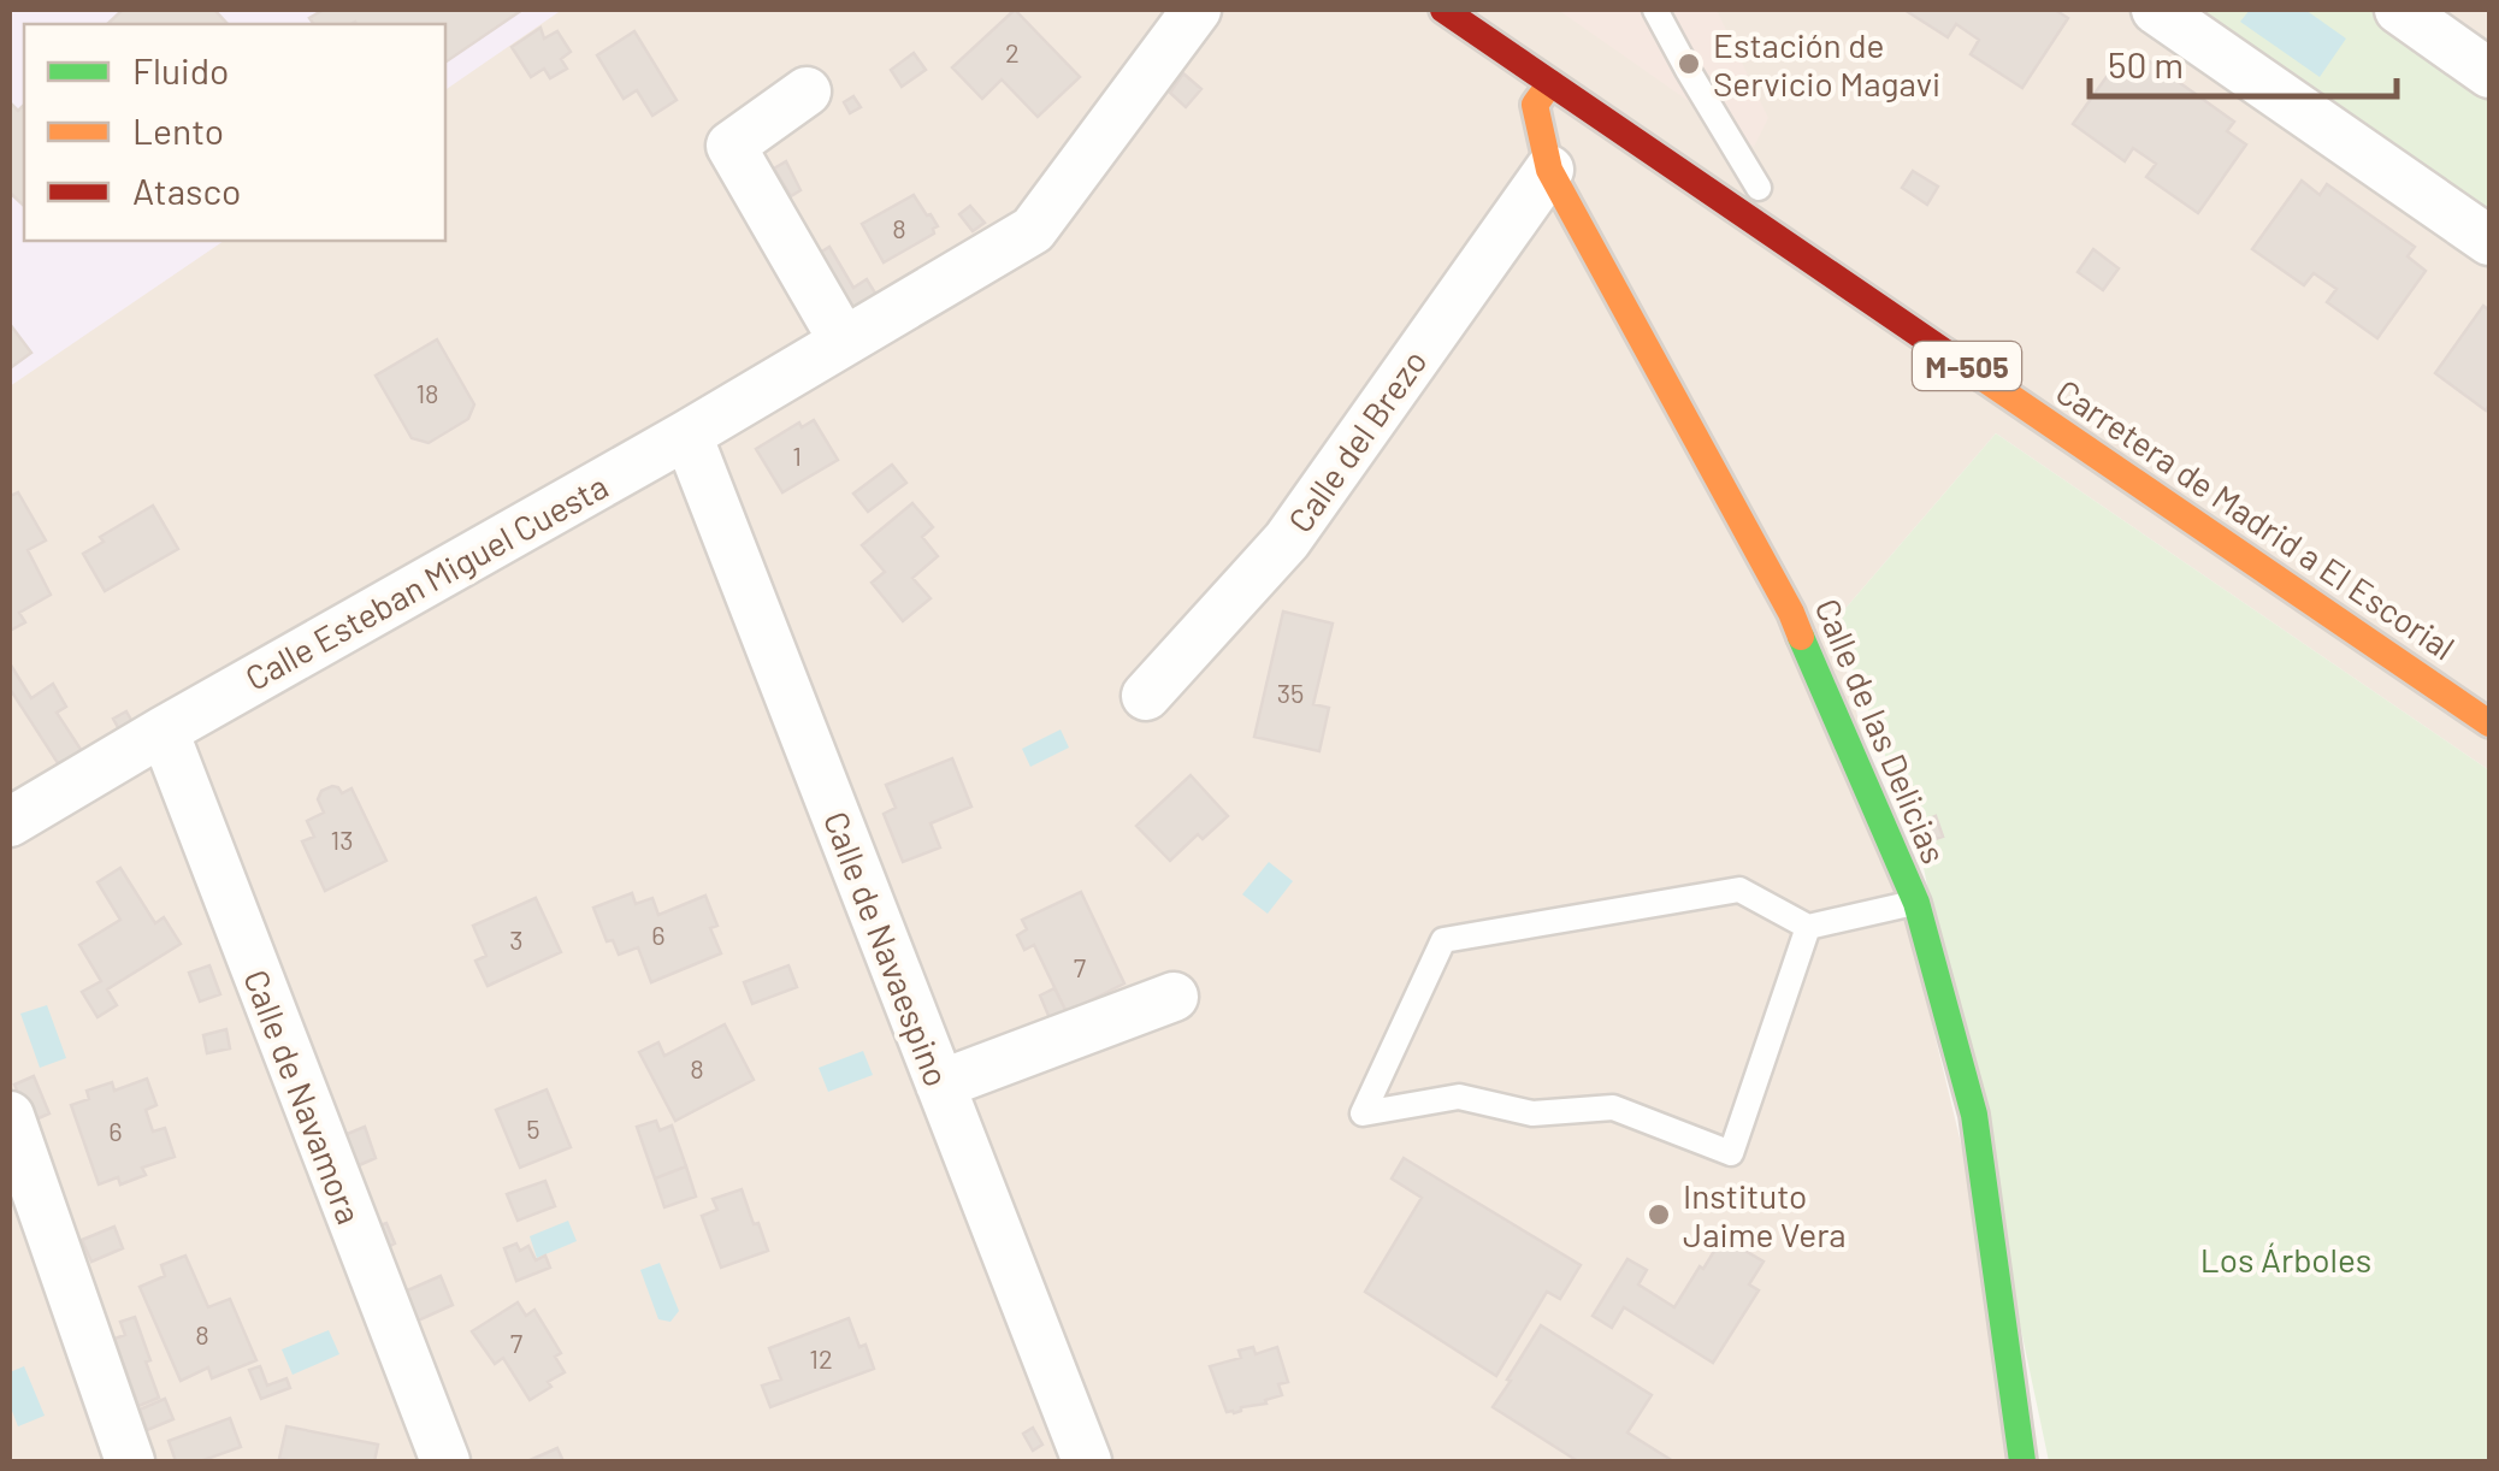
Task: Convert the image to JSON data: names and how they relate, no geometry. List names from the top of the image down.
{
  "streets": {
    "main road": ["M-505", "Carretera de Madrid a El Escorial", "Calle de las Delicias"],
    "street": [
      "Calle del Brezo",
      "Calle Esteban Miguel Cuesta",
      "Calle de Navaespino",
      "Calle de Navamora"
    ]
  },
  "crossings": [
    ["Calle del Brezo", "Calle de las Delicias"],
    ["Carretera de Madrid a El Escorial", "Calle de las Delicias"],
    ["Calle Esteban Miguel Cuesta", "Calle de Navaespino"],
    ["Calle Esteban Miguel Cuesta", "Calle de Navamora"]
  ],
  "parks": ["Los Árboles"],
  "places": ["Estación de Servicio Magavi", "Instituto Jaime Vera"],
  "house_numbers": [
    "2",
    "8",
    "18",
    "1",
    "35",
    "13",
    "6",
    "3",
    "7",
    "8",
    "5",
    "6",
    "8",
    "7",
    "12"
  ],
  "legend": ["Fluido", "Lento", "Atasco"],
  "scale_bar": "50 m"
}
